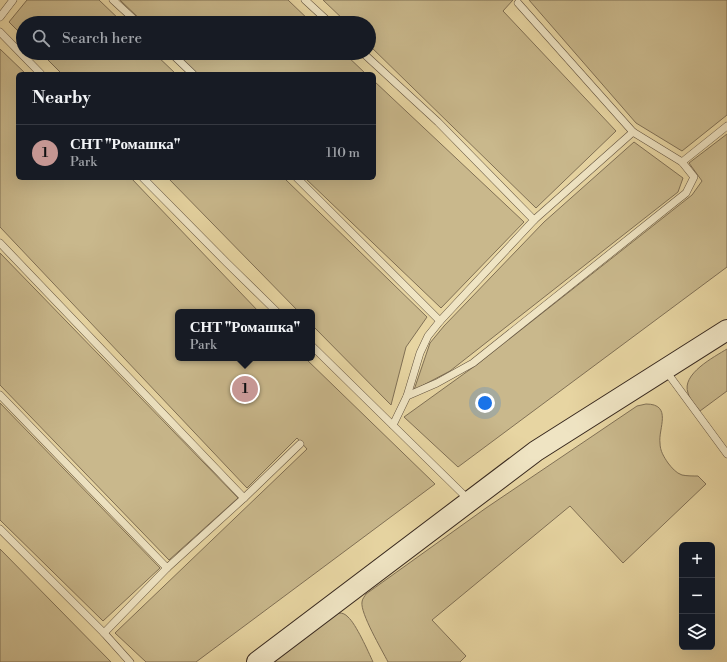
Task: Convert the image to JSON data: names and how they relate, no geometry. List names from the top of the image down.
{
  "page": {
    "search": "Search here",
    "heading": "Nearby",
    "list": [
      {
        "mark": "1",
        "name": "СНТ \"Ромашка\"",
        "note": "Park",
        "value": "110 m"
      }
    ],
    "popup": ["СНТ \"Ромашка\"", "Park"],
    "pins": "1",
    "map_buttons": ["+", "−"]
  }
}
